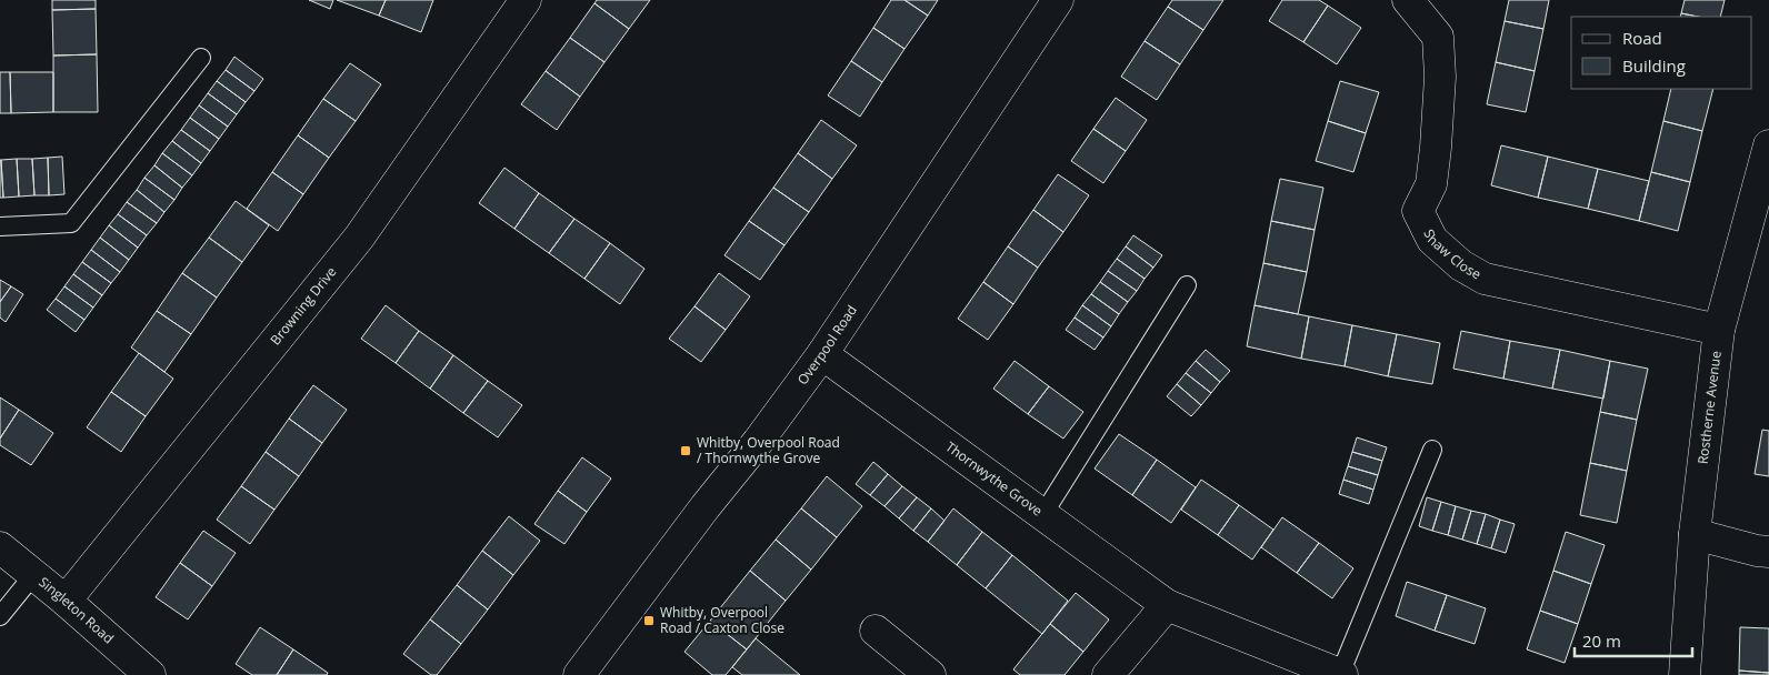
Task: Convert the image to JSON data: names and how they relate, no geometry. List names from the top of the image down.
{
  "streets": {
    "street": [
      "Shaw Close",
      "Browning Drive",
      "Overpool Road",
      "Rostherne Avenue",
      "Thornwythe Grove",
      "Singleton Road"
    ]
  },
  "crossings": [
    ["Shaw Close", "Rostherne Avenue"],
    ["Browning Drive", "Singleton Road"],
    ["Overpool Road", "Thornwythe Grove"]
  ],
  "places": {
    "transit": ["Whitby, Overpool Road / Thornwythe Grove", "Whitby, Overpool Road / Caxton Close"]
  },
  "legend": ["Road", "Building"],
  "scale_bar": "20 m"
}
